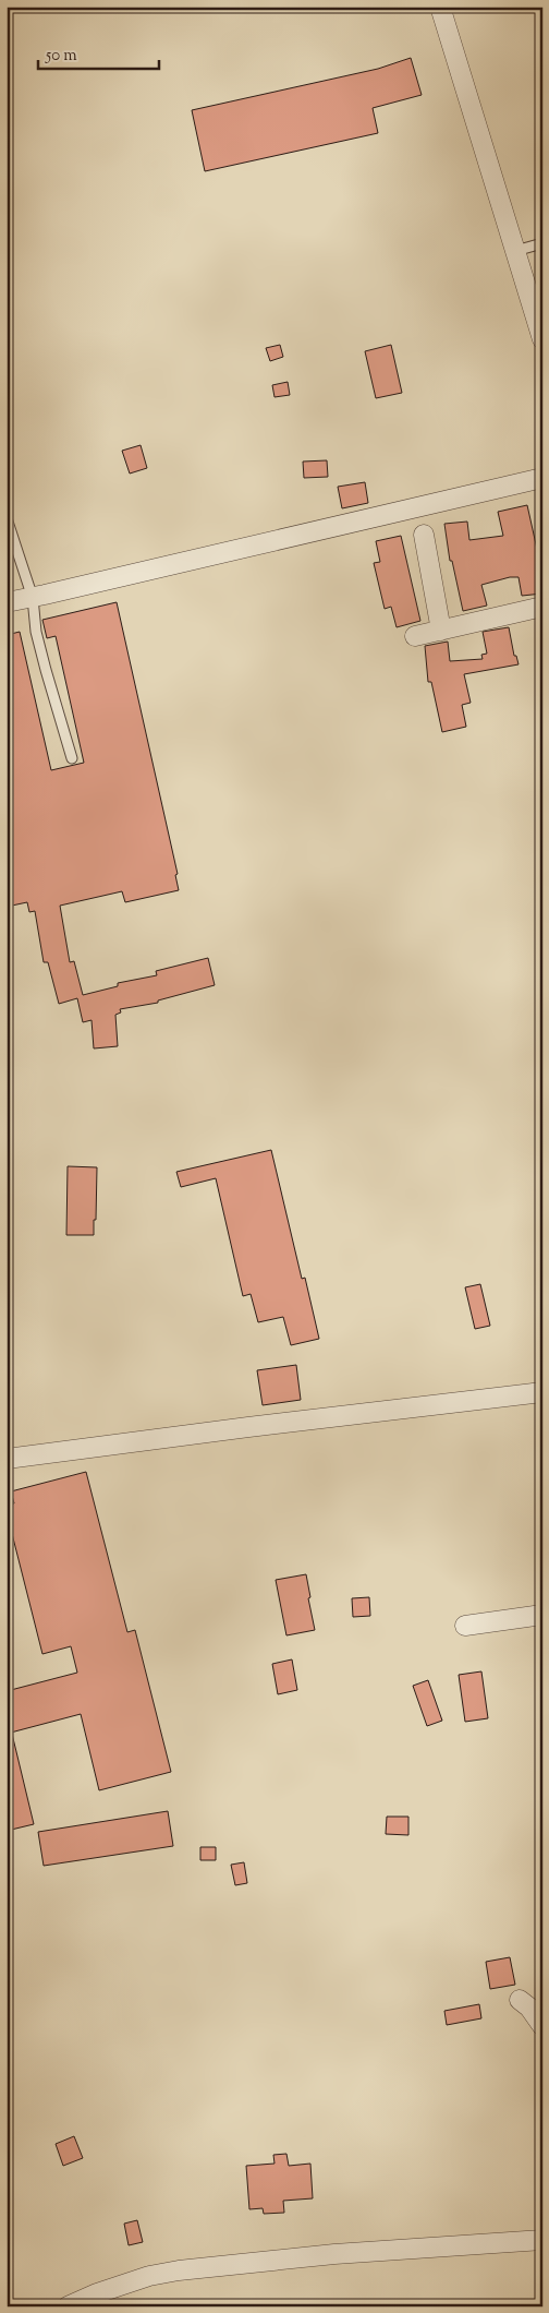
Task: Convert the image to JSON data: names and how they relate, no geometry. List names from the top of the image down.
{
  "scale_bar": "50 m"
}
